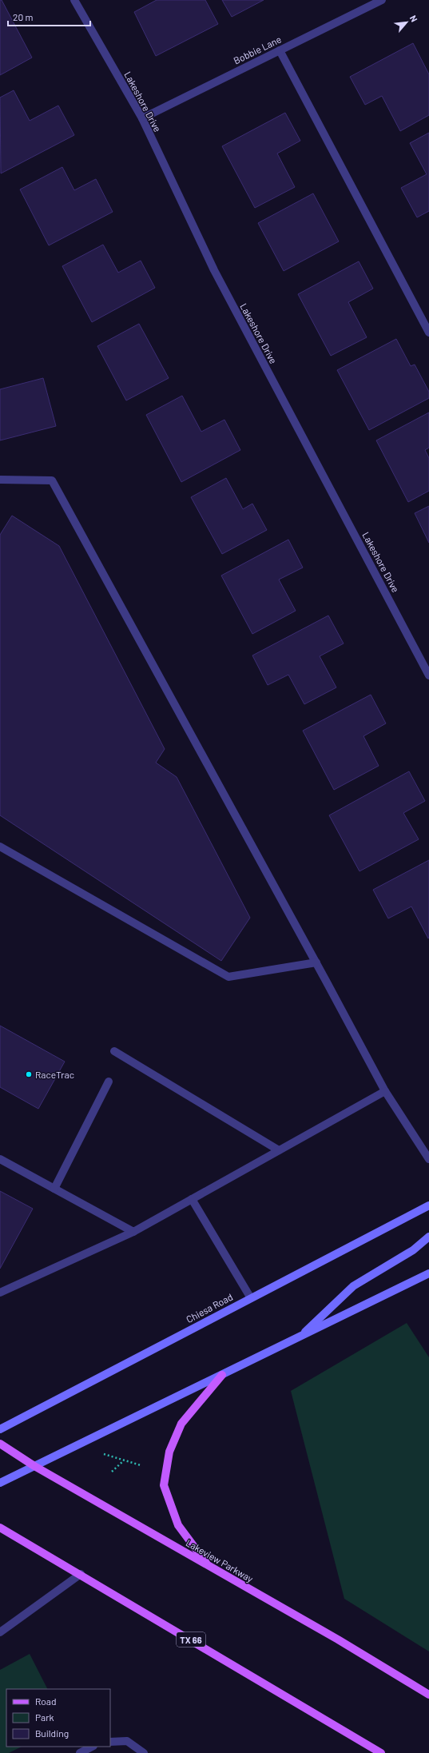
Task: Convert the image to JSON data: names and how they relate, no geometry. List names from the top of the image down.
{
  "streets": {
    "main road": ["Chiesa Road", "Lakeview Parkway", "TX 66"],
    "street": ["Bobbie Lane", "Lakeshore Drive"]
  },
  "crossings": [
    ["Bobbie Lane", "Lakeshore Drive"]
  ],
  "places": ["RaceTrac"],
  "legend": ["Road", "Park", "Building"],
  "scale_bar": "20 m",
  "north": "top right"
}
